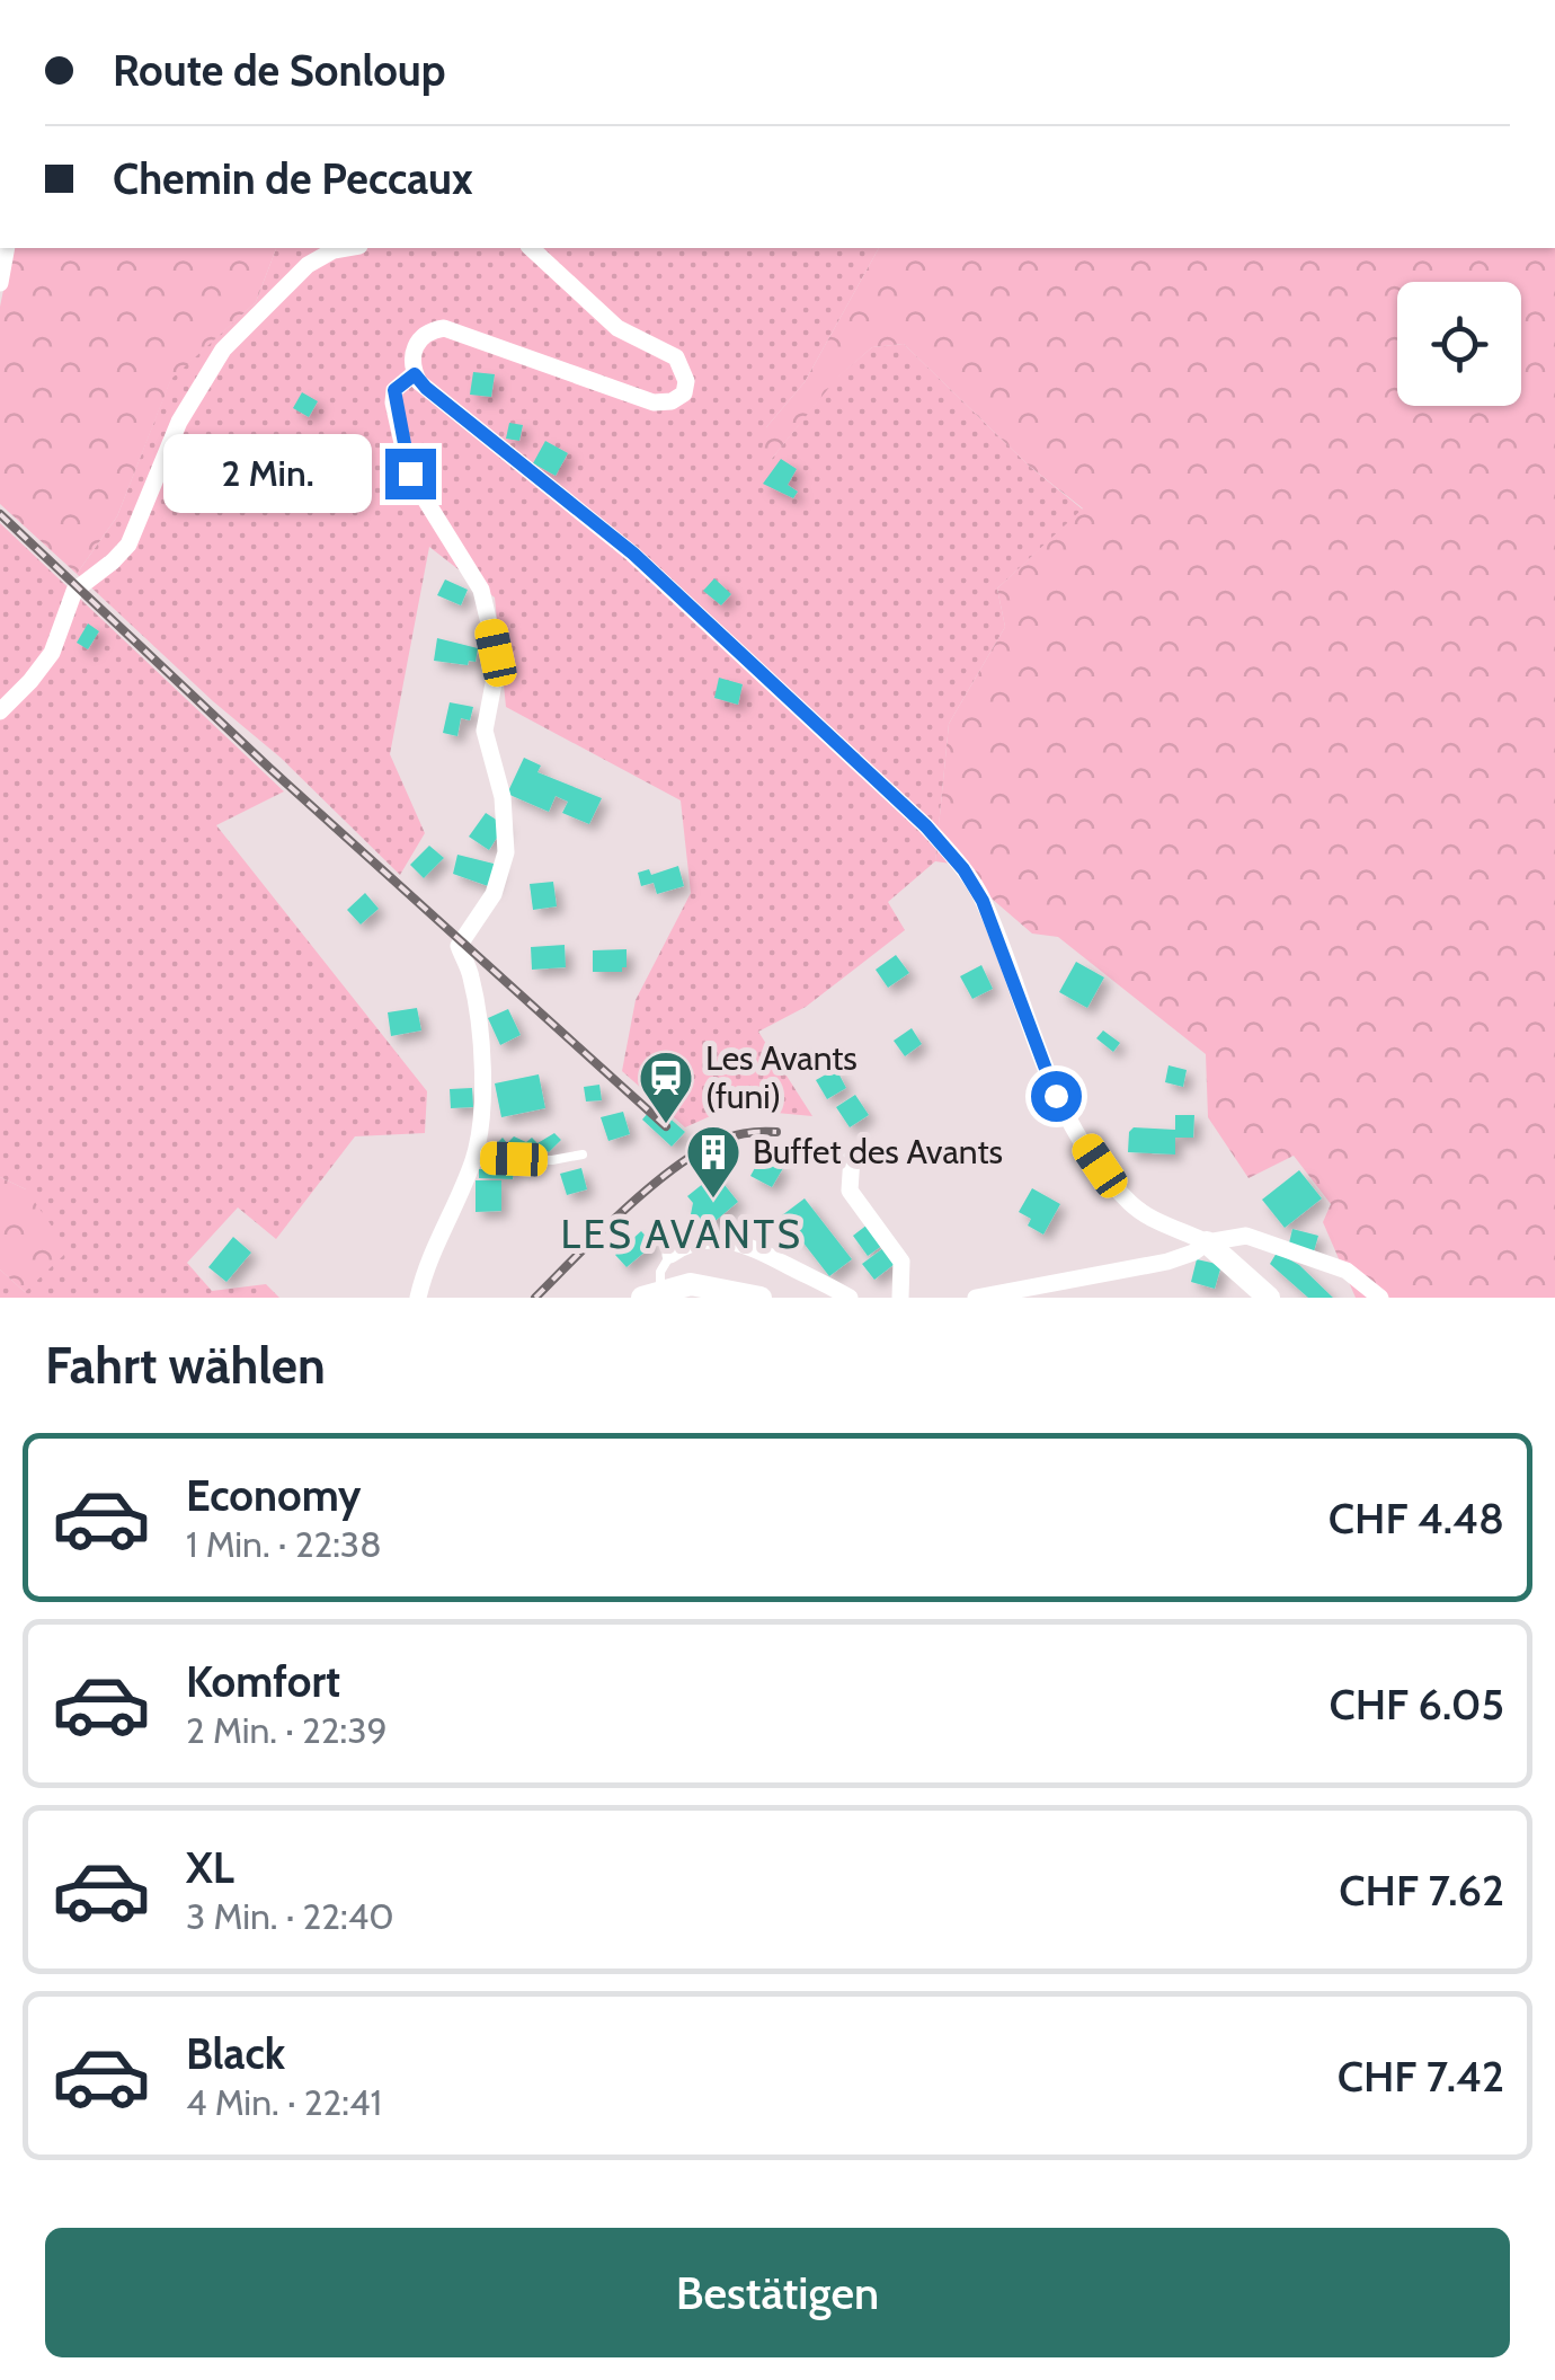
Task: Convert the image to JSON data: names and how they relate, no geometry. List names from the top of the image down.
{
  "districts": ["LES AVANTS"],
  "places": {
    "station": ["Les Avants (funi)"],
    "building": ["Buffet des Avants"]
  },
  "page": {
    "banner": ["Route de Sonloup", "Chemin de Peccaux"],
    "bubble": "2 Min.",
    "heading": "Fahrt wählen",
    "list": [
      {
        "name": "Economy",
        "note": "1 Min. · 22:38",
        "value": "CHF 4.48"
      },
      {
        "name": "Komfort",
        "note": "2 Min. · 22:39",
        "value": "CHF 6.05"
      },
      {
        "name": "XL",
        "note": "3 Min. · 22:40",
        "value": "CHF 7.62"
      },
      {
        "name": "Black",
        "note": "4 Min. · 22:41",
        "value": "CHF 7.42"
      }
    ],
    "buttons": "Bestätigen"
  }
}
